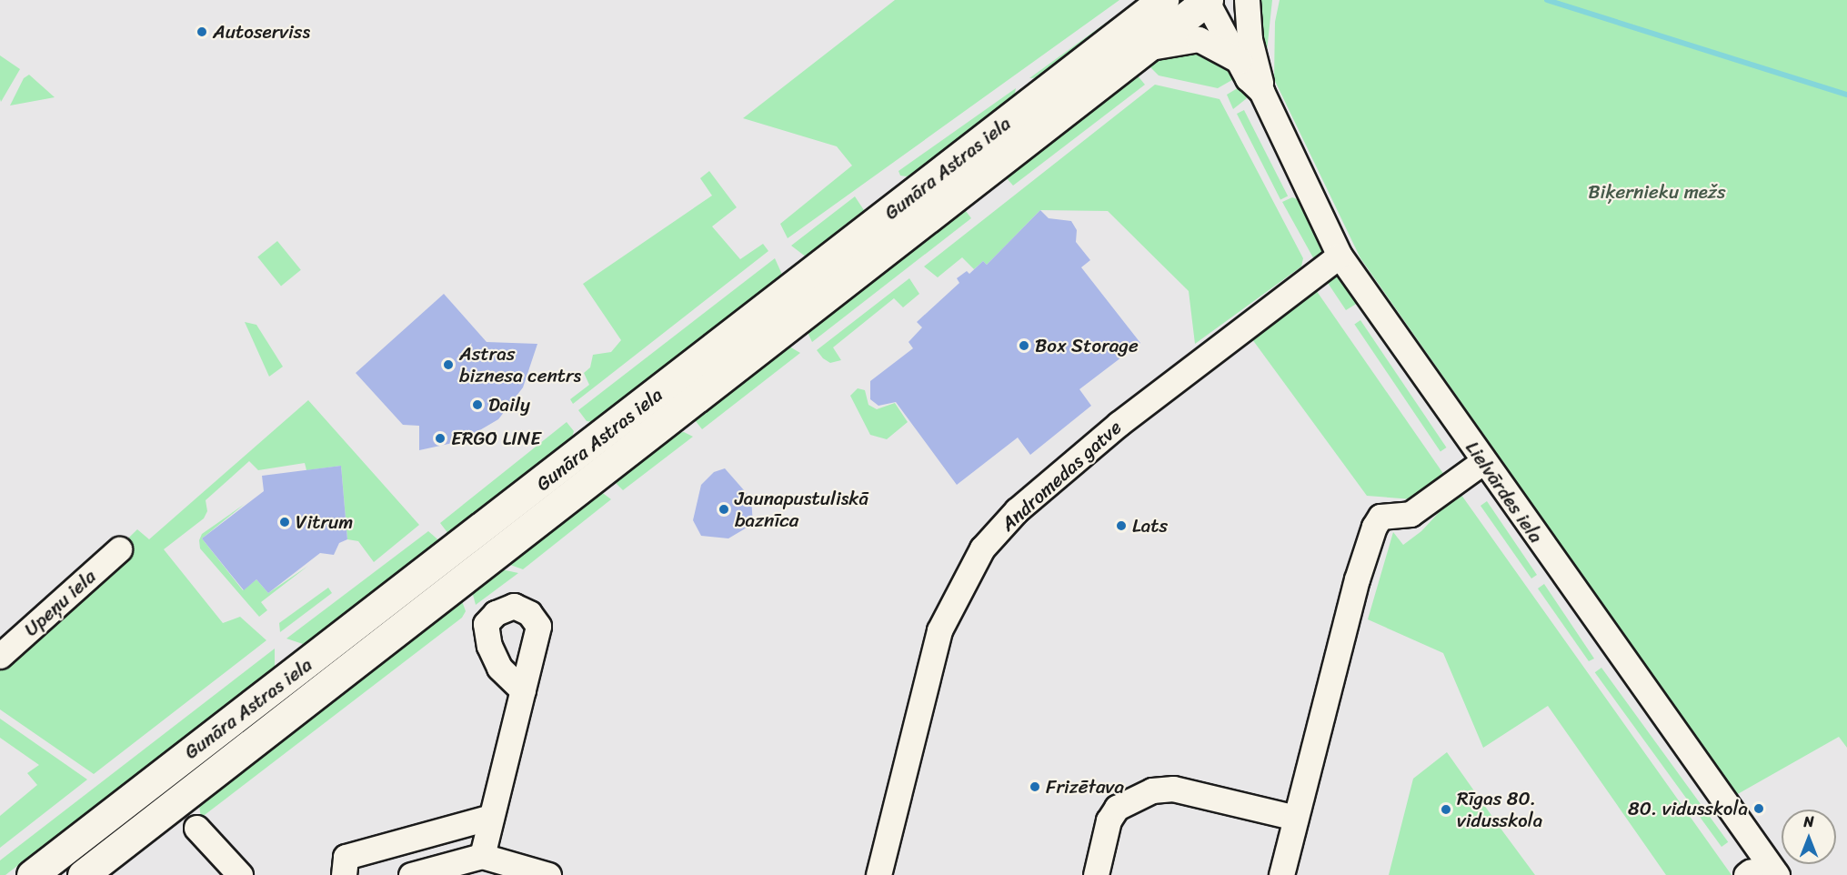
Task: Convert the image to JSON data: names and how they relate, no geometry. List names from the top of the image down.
{
  "streets": {
    "main road": ["Gunāra Astras iela"],
    "street": ["Andromedas gatve", "Lielvārdes iela", "Upeņu iela"]
  },
  "crossings": [
    ["Gunāra Astras iela", "Lielvārdes iela"],
    ["Andromedas gatve", "Lielvārdes iela"]
  ],
  "parks": ["Biķernieku mežs"],
  "places": [
    "Autoserviss",
    "Box Storage",
    "Astras biznesa centrs",
    "Daily",
    "ERGO LINE",
    "Jaunapustuliskā baznīca",
    "Vitrum",
    "Lats",
    "Frizētava",
    "80. vidusskola",
    "Rīgas 80. vidusskola"
  ],
  "north": "top"
}
